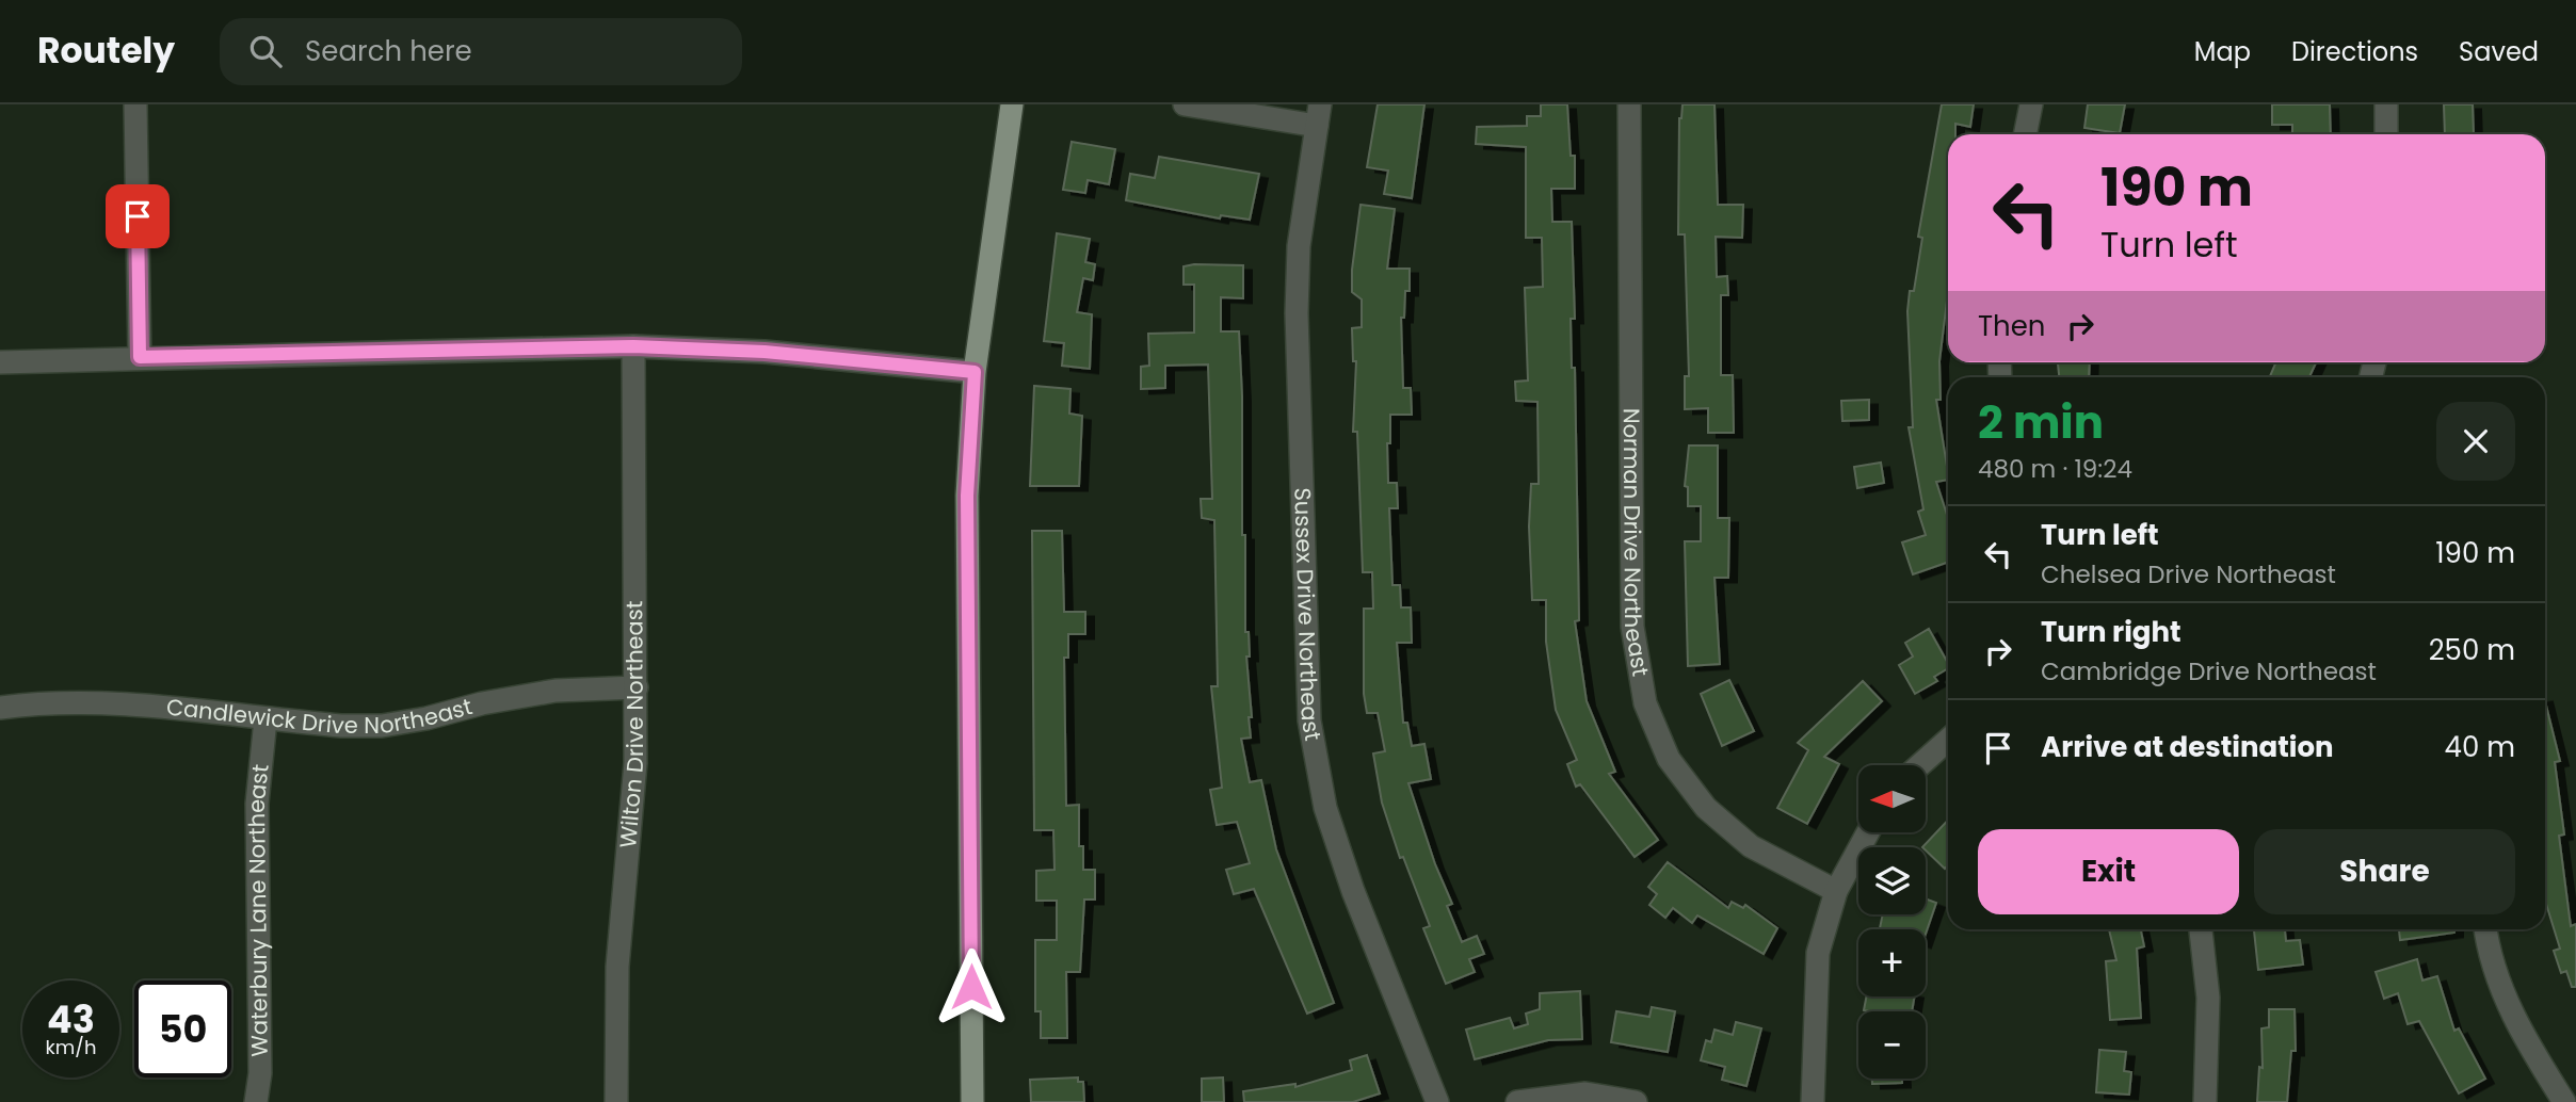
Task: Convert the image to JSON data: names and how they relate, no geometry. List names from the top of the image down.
{
  "streets": {
    "street": [
      "Norman Drive Northeast",
      "Sussex Drive Northeast",
      "Candlewick Drive Northeast",
      "Wilton Drive Northeast",
      "Waterbury Lane Northeast"
    ]
  },
  "crossings": [
    ["Candlewick Drive Northeast", "Wilton Drive Northeast"],
    ["Candlewick Drive Northeast", "Waterbury Lane Northeast"]
  ],
  "north": "left",
  "page": {
    "header": "Routely",
    "search": "Search here",
    "nav": ["Map", "Directions", "Saved"],
    "turn": ["190 m", "Turn left"],
    "then": "Then",
    "heading": ["2 min", "480 m · 19:24"],
    "list": [
      {
        "name": "Turn left",
        "note": "Chelsea Drive Northeast",
        "value": "190 m"
      },
      {
        "name": "Turn right",
        "note": "Cambridge Drive Northeast",
        "value": "250 m"
      },
      {
        "name": "Arrive at destination",
        "value": "40 m"
      }
    ],
    "map_buttons": ["+", "−"],
    "buttons": ["Exit", "Share"],
    "speed": "43 km/h",
    "limit": "50"
  }
}
